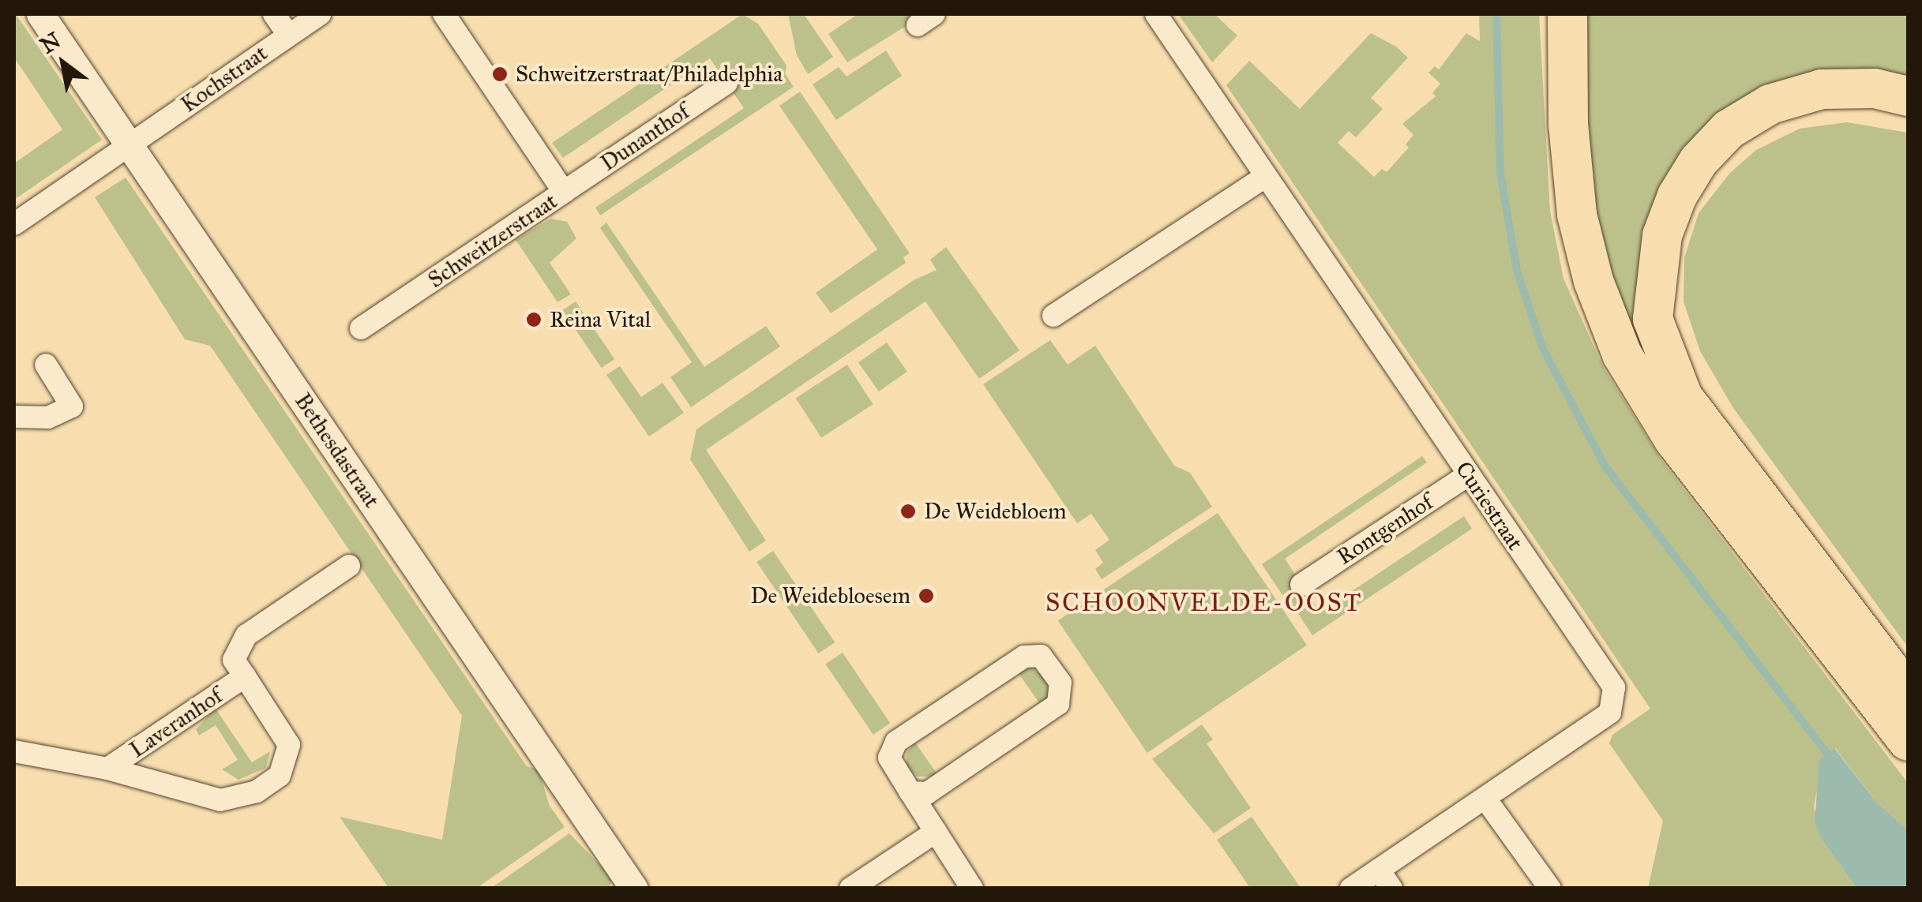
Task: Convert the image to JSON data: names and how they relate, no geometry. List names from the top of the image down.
{
  "streets": {
    "street": [
      "Kochstraat",
      "Dunanthof",
      "Schweitzerstraat",
      "Bethesdastraat",
      "Curiestraat",
      "Rontgenhof",
      "Laveranhof"
    ]
  },
  "crossings": [
    ["Kochstraat", "Bethesdastraat"],
    ["Dunanthof", "Schweitzerstraat"],
    ["Curiestraat", "Rontgenhof"]
  ],
  "districts": ["SCHOONVELDE-OOST"],
  "places": [
    "Schweitzerstraat/Philadelphia",
    "Reina Vital",
    "De Weidebloem",
    "De Weidebloesem"
  ],
  "north": "top left"
}
